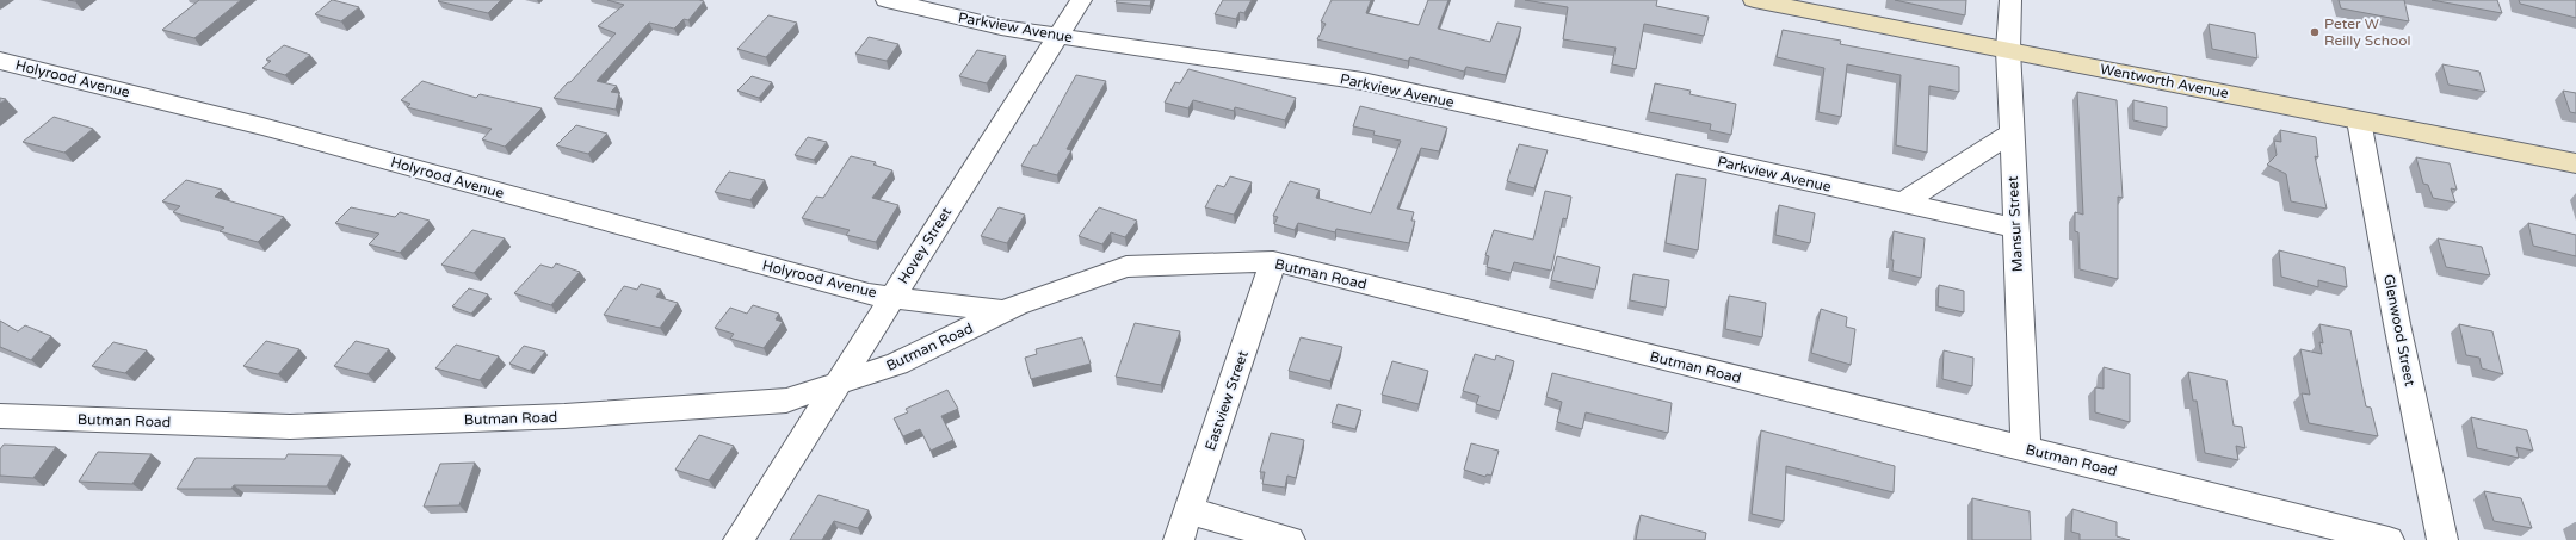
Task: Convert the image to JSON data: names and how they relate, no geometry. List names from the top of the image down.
{
  "streets": {
    "street": [
      "Parkview Avenue",
      "Holyrood Avenue",
      "Wentworth Avenue",
      "Mansur Street",
      "Hovey Street",
      "Butman Road",
      "Glenwood Street",
      "Eastview Street"
    ]
  },
  "crossings": [
    ["Parkview Avenue", "Mansur Street"],
    ["Parkview Avenue", "Hovey Street"],
    ["Holyrood Avenue", "Hovey Street"],
    ["Holyrood Avenue", "Butman Road"],
    ["Wentworth Avenue", "Mansur Street"],
    ["Wentworth Avenue", "Glenwood Street"],
    ["Mansur Street", "Butman Road"],
    ["Hovey Street", "Butman Road"],
    ["Butman Road", "Eastview Street"]
  ],
  "places": ["Peter W Reilly School"]
}
